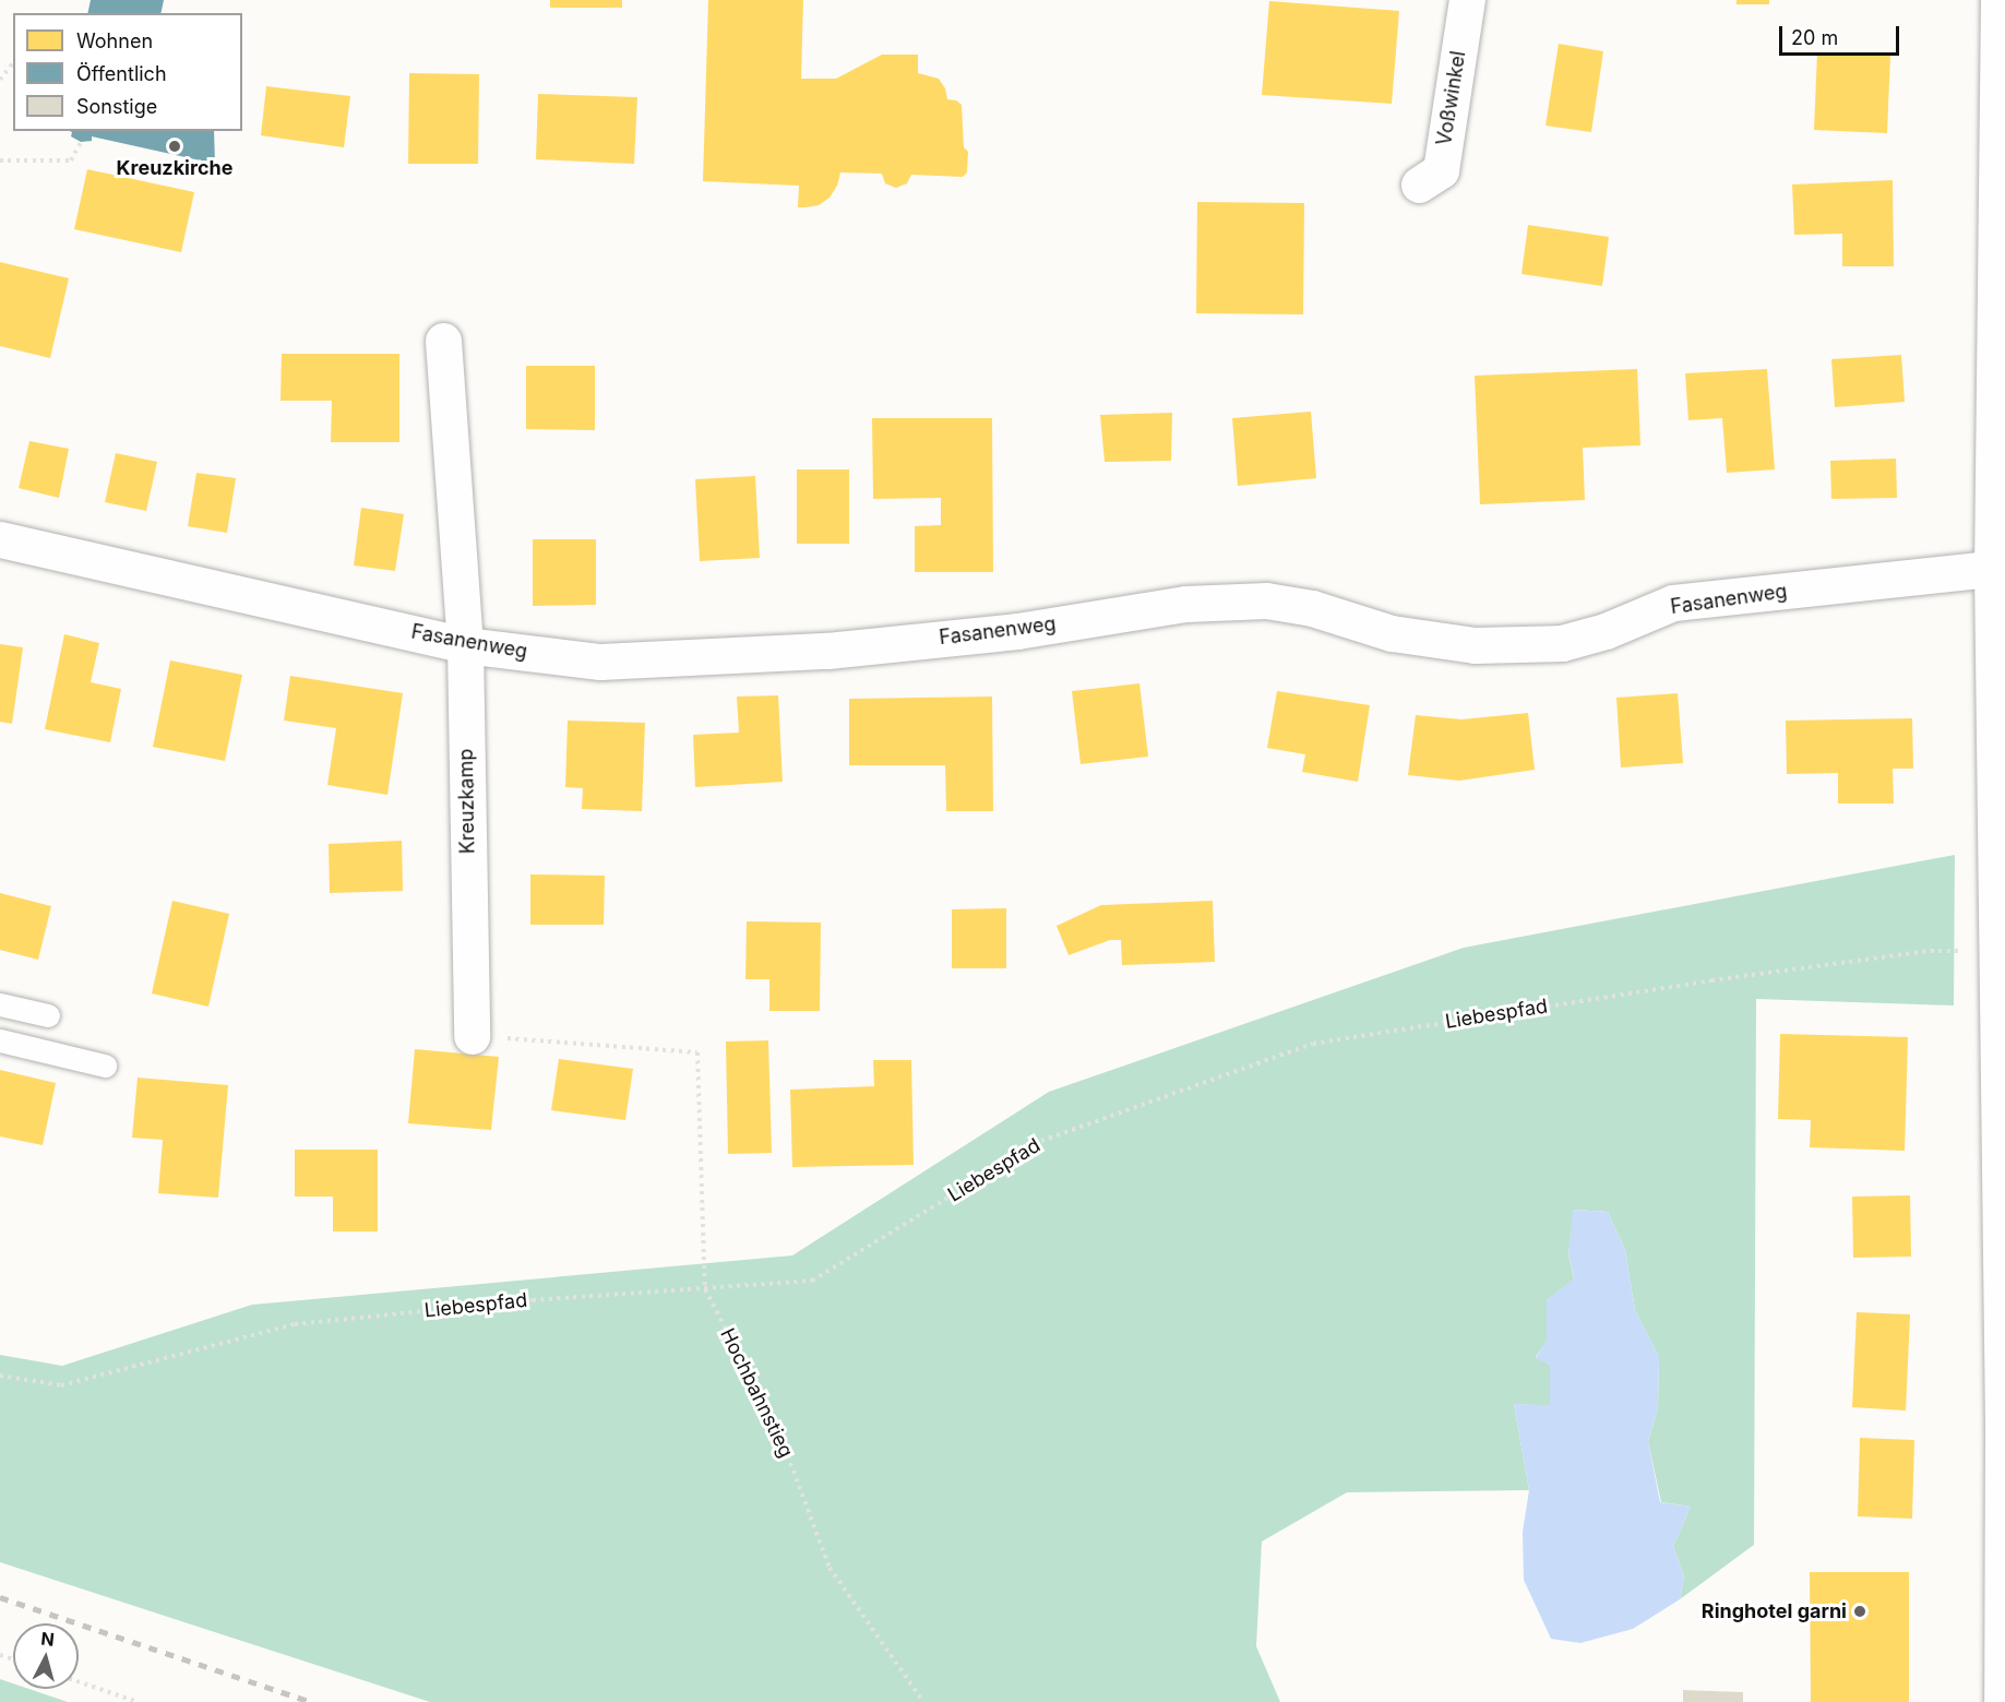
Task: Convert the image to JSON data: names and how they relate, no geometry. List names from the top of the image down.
{
  "streets": {
    "street": ["Voßwinkel", "Fasanenweg", "Kreuzkamp"],
    "path": ["Liebespfad", "Hochbahnstieg"]
  },
  "crossings": [
    ["Fasanenweg", "Kreuzkamp"],
    ["Kreuzkamp", "Hochbahnstieg"],
    ["Liebespfad", "Hochbahnstieg"]
  ],
  "places": ["Kreuzkirche", "Ringhotel garni"],
  "legend": ["Wohnen", "Öffentlich", "Sonstige"],
  "scale_bar": "20 m",
  "north": "top"
}
